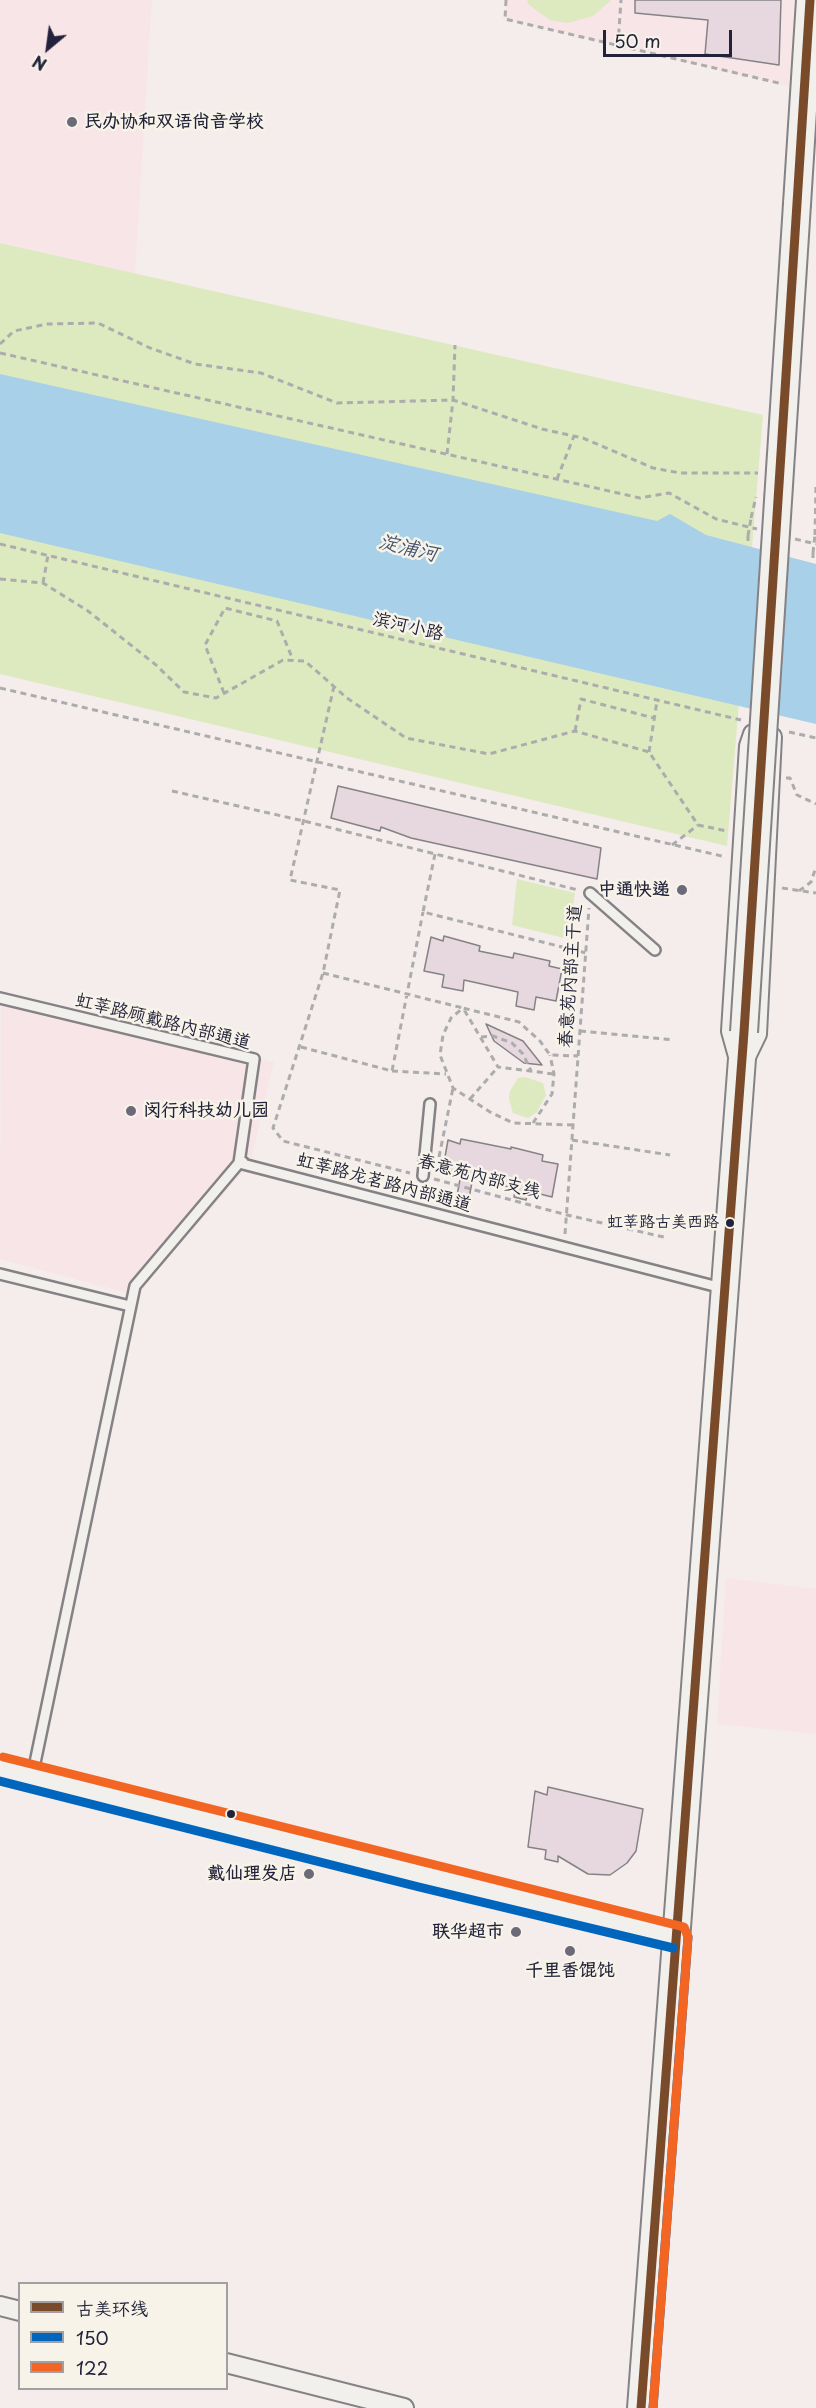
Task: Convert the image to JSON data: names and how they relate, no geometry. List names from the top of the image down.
{
  "streets": {
    "lane": ["虹莘路顾戴路内部通道", "虹莘路龙茗路内部通道"],
    "path": ["滨河小路", "春意苑内部主干道", "春意苑内部支线"]
  },
  "crossings": [
    ["春意苑内部主干道", "春意苑内部支线"],
    ["春意苑内部主干道", "虹莘路龙茗路内部通道"],
    ["虹莘路顾戴路内部通道", "虹莘路龙茗路内部通道"]
  ],
  "water": ["淀浦河"],
  "places": [
    "民办协和双语尚音学校",
    "中通快递",
    "闵行科技幼儿园",
    "虹莘路古美西路",
    "戴仙理发店",
    "联华超市",
    "千里香馄饨"
  ],
  "lines": ["transit line 古美环线", "transit line 122", "transit line 150"],
  "legend": ["古美环线", "150", "122"],
  "scale_bar": "50 m",
  "north": "bottom left"
}
